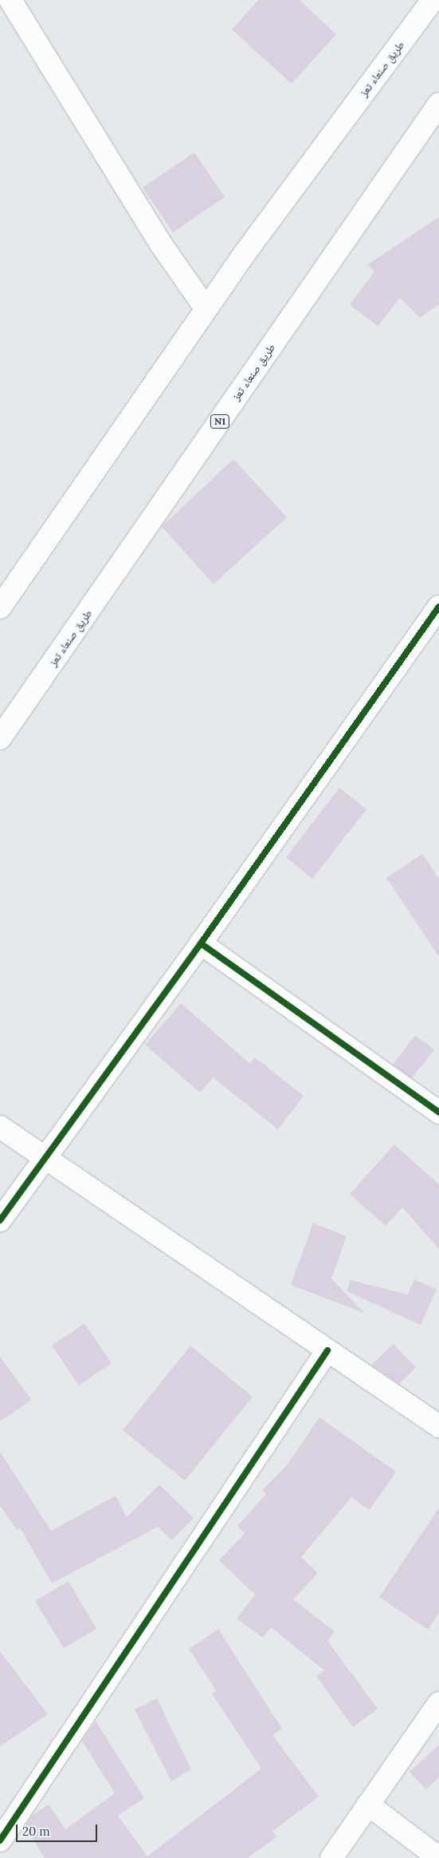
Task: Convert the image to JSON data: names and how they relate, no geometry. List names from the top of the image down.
{
  "streets": {
    "main road": ["طريق صنعاء تعز", "N1"]
  },
  "scale_bar": "20 m"
}
